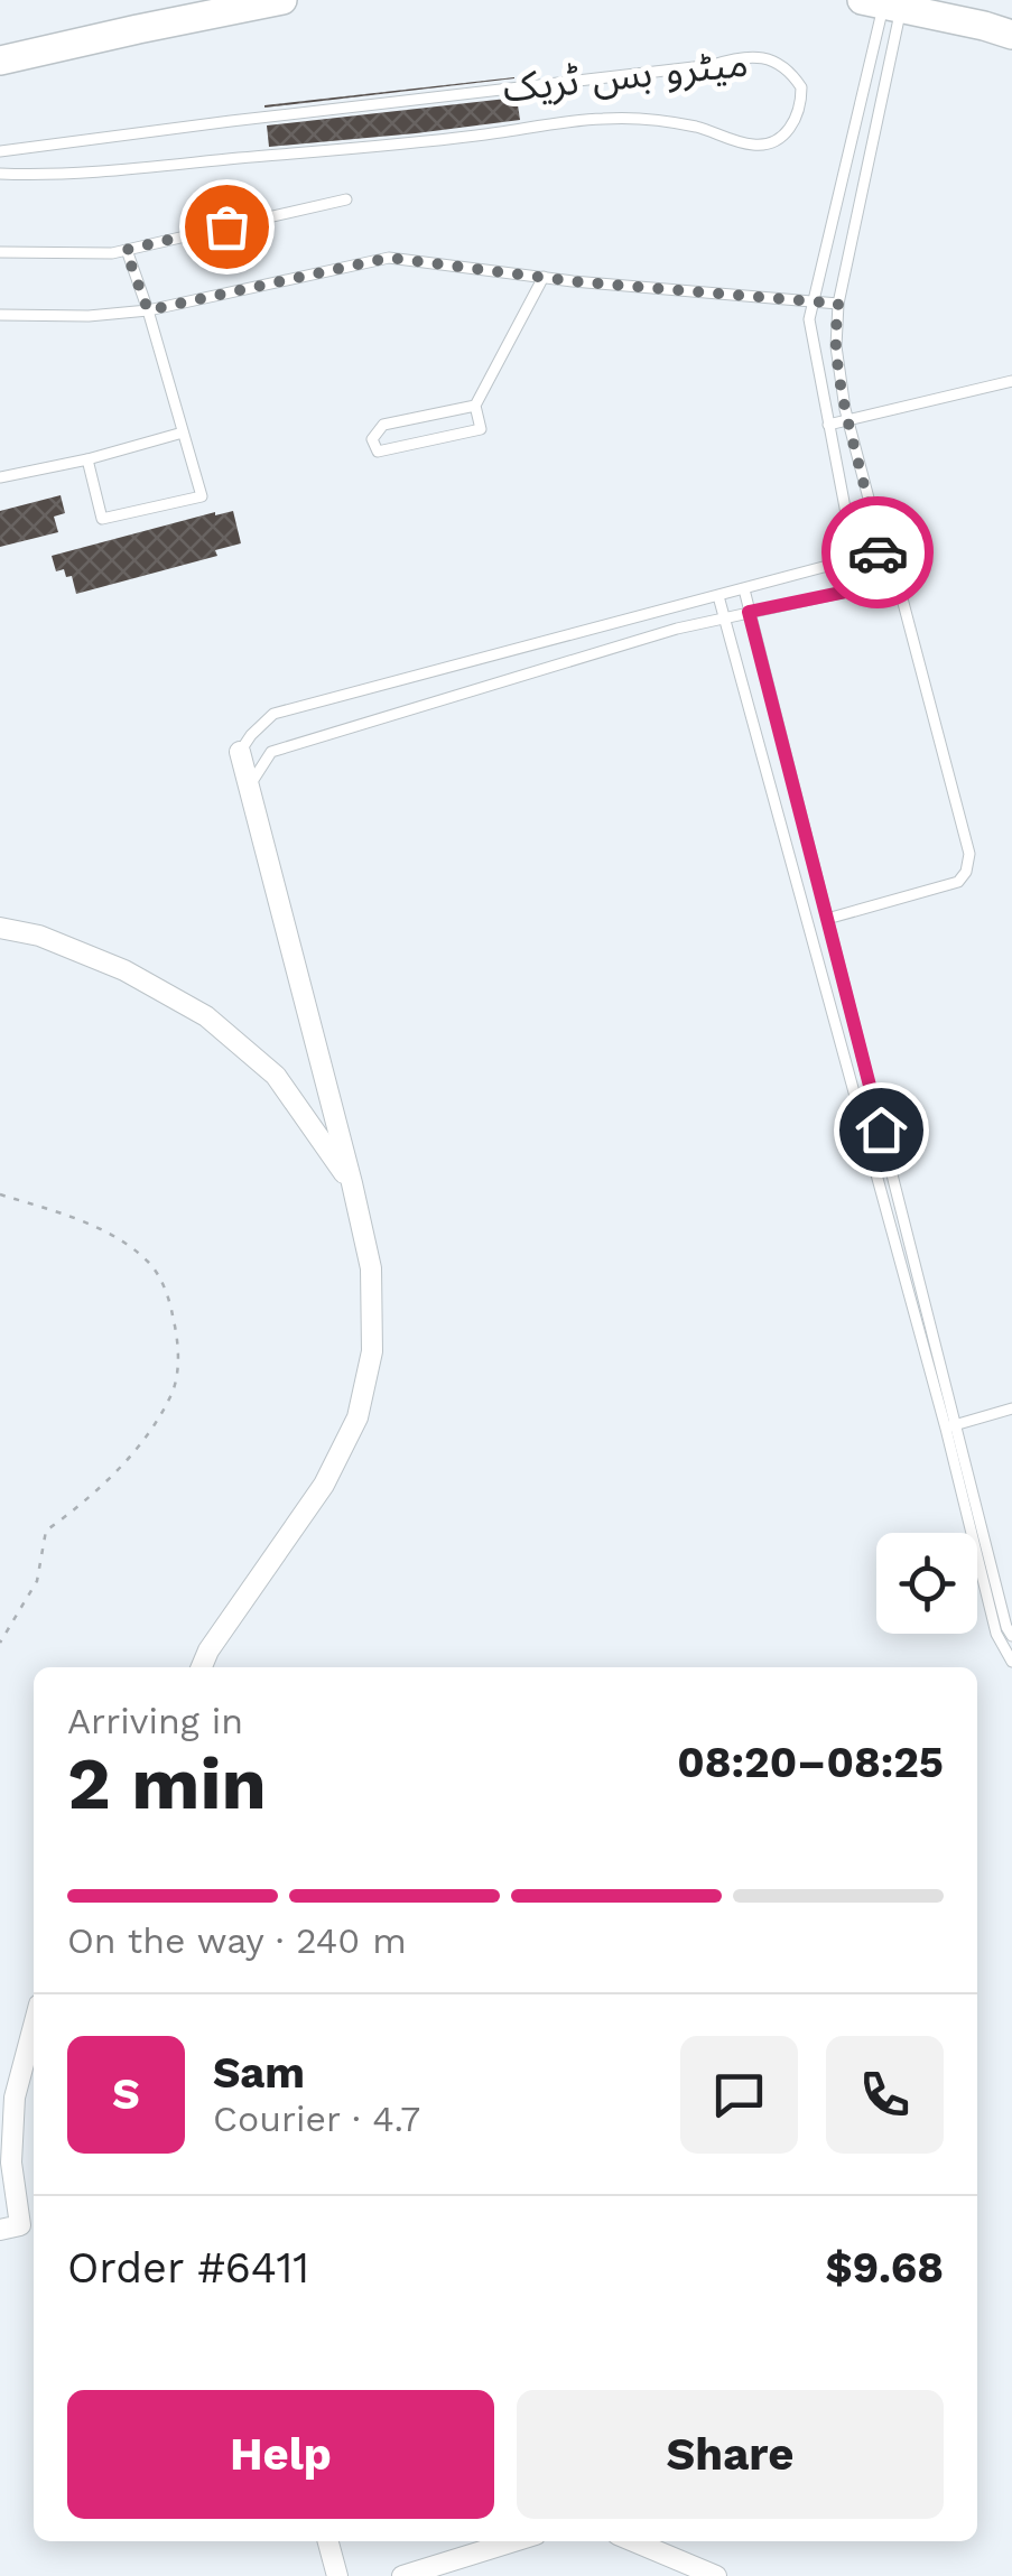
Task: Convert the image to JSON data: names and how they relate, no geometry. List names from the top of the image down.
{
  "streets": {
    "lane": ["میٹرو بس ٹریک"]
  },
  "page": {
    "heading": ["2 min", "Arriving in", "08:20–08:25"],
    "panel": [
      "Sam",
      "Courier · 4.7",
      "Order #6411",
      "$9.68"
    ],
    "bar": "On the way · 240 m",
    "round": "S",
    "buttons": ["Help", "Share"]
  }
}
